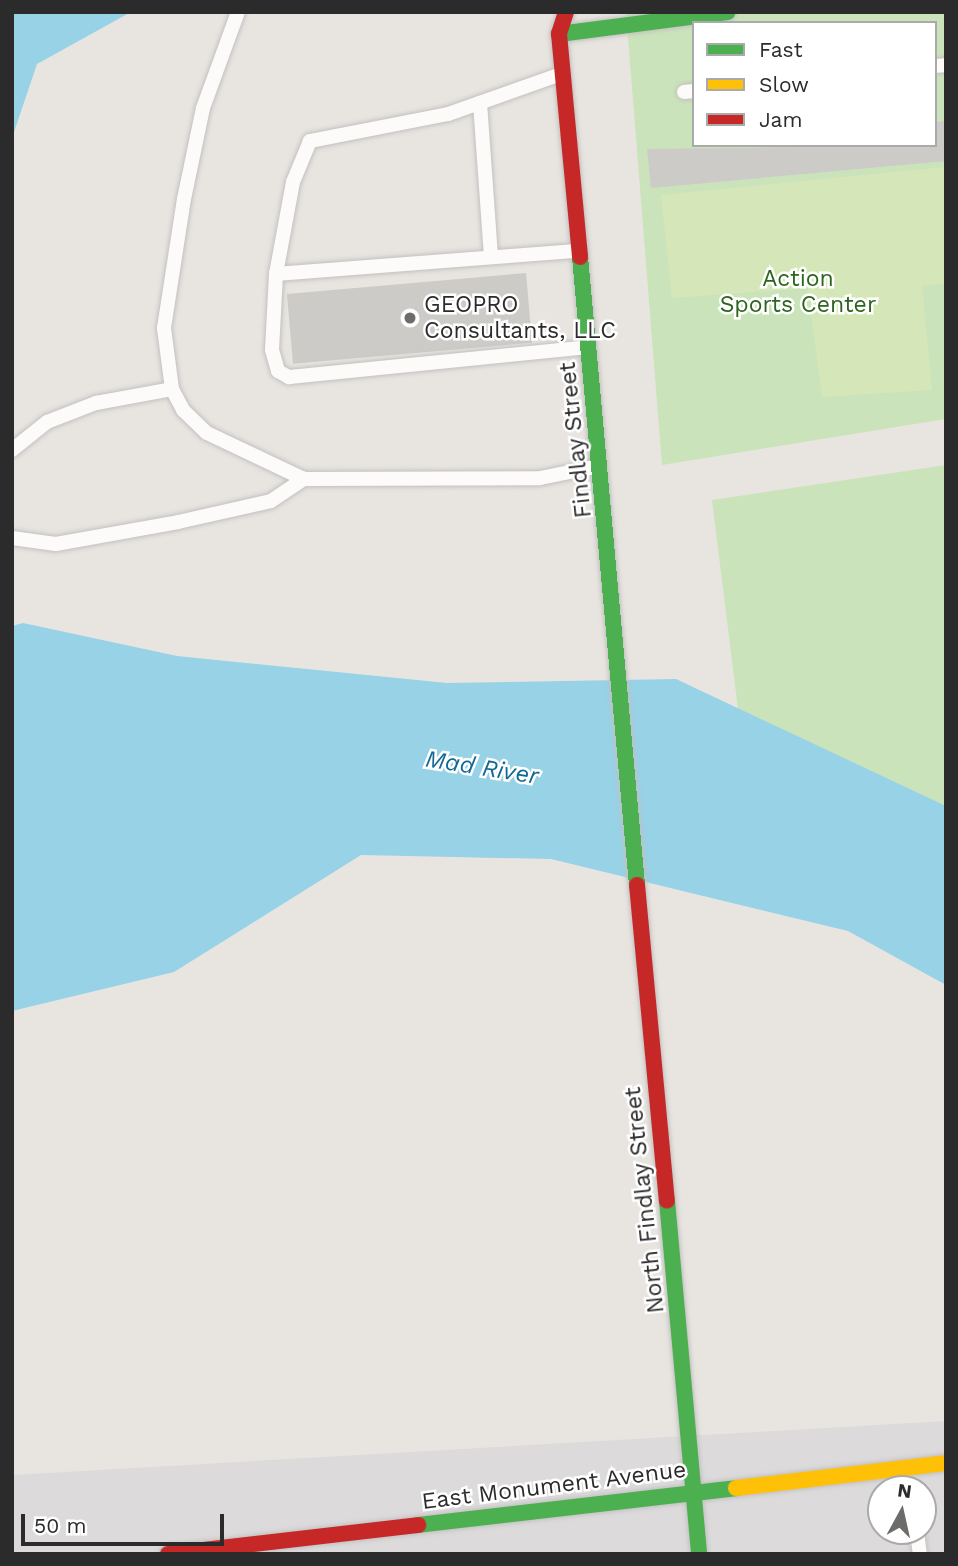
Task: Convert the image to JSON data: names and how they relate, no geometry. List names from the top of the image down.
{
  "streets": {
    "main road": ["Findlay Street", "North Findlay Street", "East Monument Avenue"]
  },
  "crossings": [
    ["Findlay Street", "North Findlay Street"],
    ["North Findlay Street", "East Monument Avenue"]
  ],
  "water": ["Mad River"],
  "parks": ["Action Sports Center"],
  "places": ["GEOPRO Consultants, LLC"],
  "legend": ["Fast", "Slow", "Jam"],
  "scale_bar": "50 m",
  "north": "top"
}
